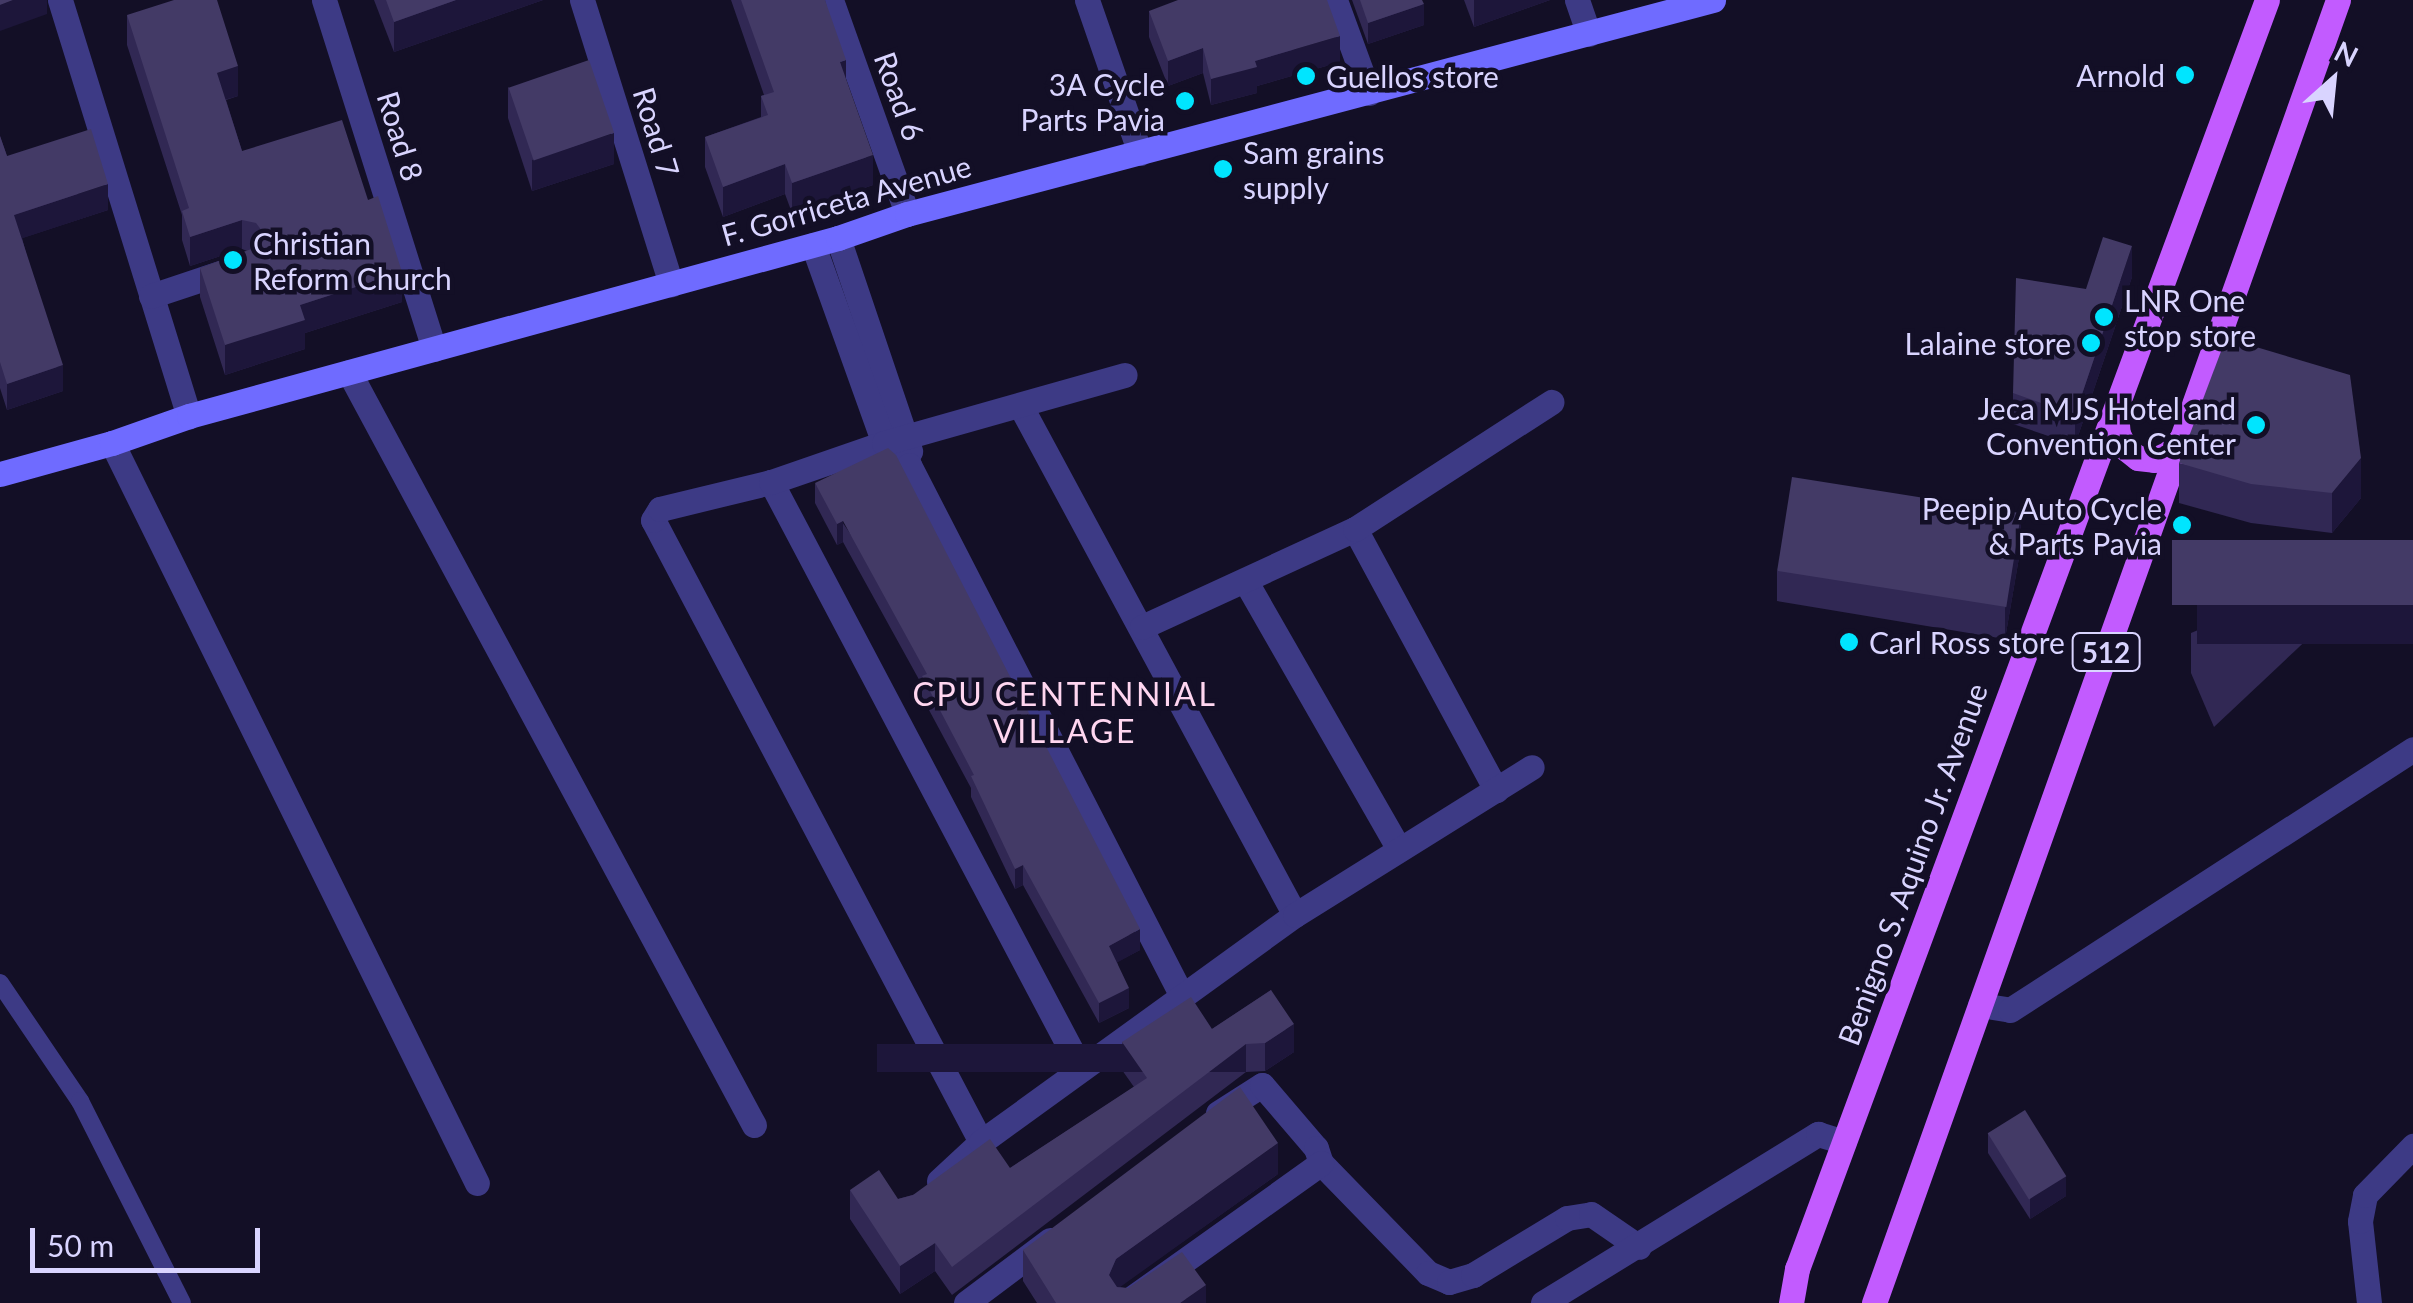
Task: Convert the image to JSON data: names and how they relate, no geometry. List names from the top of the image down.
{
  "streets": {
    "main road": ["F. Gorriceta Avenue", "512", "Benigno S. Aquino Jr. Avenue"],
    "street": ["Road 6", "Road 7", "Road 8"]
  },
  "crossings": [
    ["Road 6", "F. Gorriceta Avenue"],
    ["Road 7", "F. Gorriceta Avenue"],
    ["Road 8", "F. Gorriceta Avenue"]
  ],
  "districts": ["CPU CENTENNIAL VILLAGE"],
  "places": [
    "Arnold",
    "Guellos store",
    "3A Cycle Parts Pavia",
    "Sam grains supply",
    "Christian Reform Church",
    "LNR One stop store",
    "Lalaine store",
    "Jeca MJS Hotel and Convention Center",
    "Peepip Auto Cycle & Parts Pavia",
    "Carl Ross store"
  ],
  "scale_bar": "50 m",
  "north": "top right"
}
